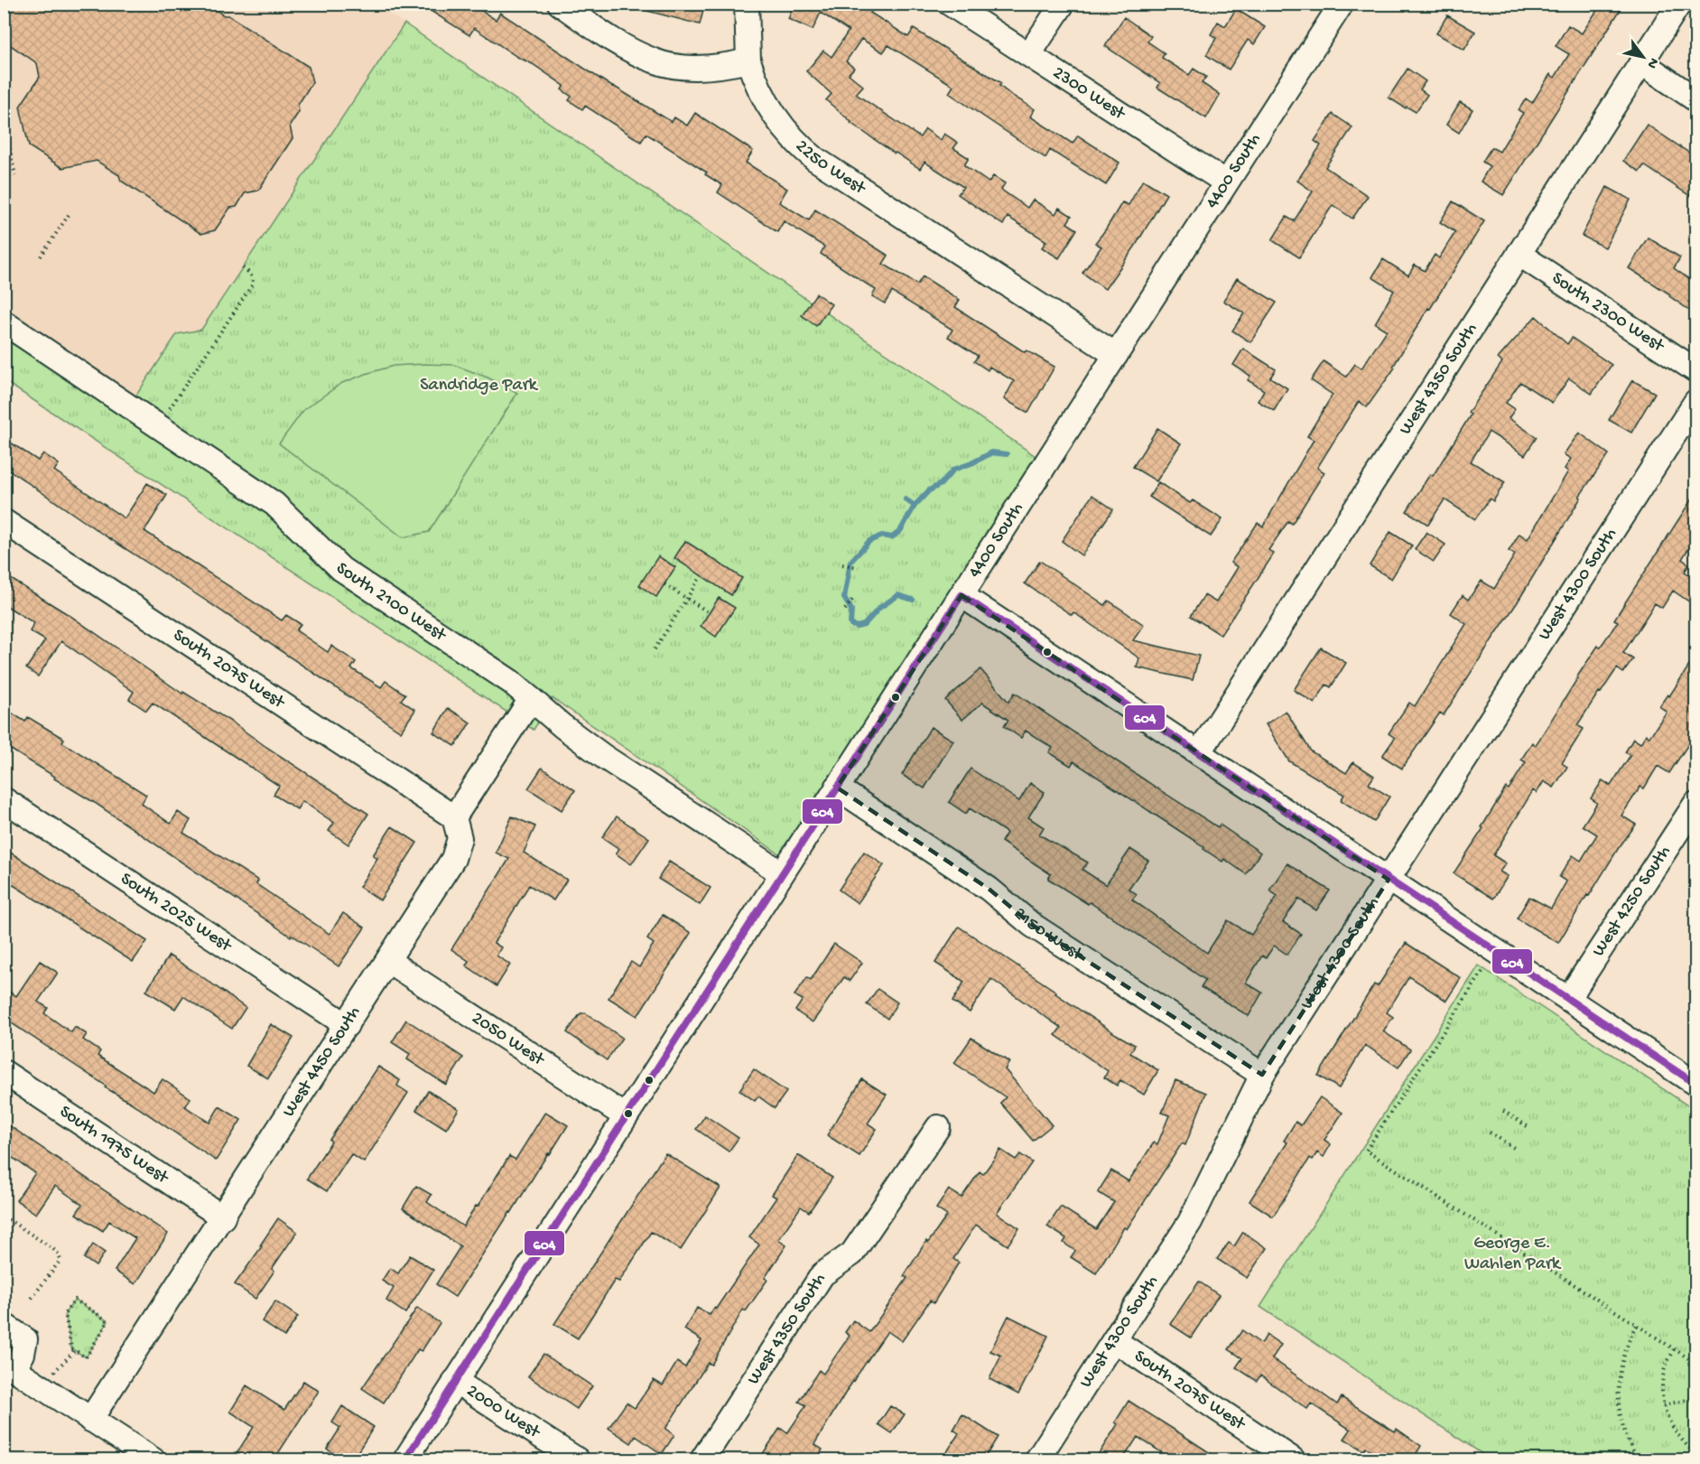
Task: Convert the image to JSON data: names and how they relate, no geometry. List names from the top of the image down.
{
  "streets": {
    "street": [
      "2300 West",
      "2250 West",
      "4400 South",
      "South 2300 West",
      "West 4350 South",
      "West 4300 South",
      "South 2100 West",
      "South 2075 West",
      "West 4250 South",
      "South 2025 West",
      "2150 West",
      "2050 West",
      "West 4450 South",
      "South 1975 West",
      "2000 West"
    ]
  },
  "crossings": [
    ["2300 West", "4400 South"],
    ["2250 West", "4400 South"],
    ["4400 South", "South 2100 West"],
    ["4400 South", "2150 West"],
    ["4400 South", "2050 West"],
    ["4400 South", "2000 West"],
    ["South 2300 West", "West 4350 South"],
    ["West 4300 South", "South 2075 West"],
    ["West 4300 South", "2150 West"],
    ["South 2075 West", "West 4450 South"],
    ["South 2025 West", "West 4450 South"],
    ["2050 West", "West 4450 South"],
    ["West 4450 South", "South 1975 West"]
  ],
  "parks": ["Sandridge Park", "George E. Wahlen Park"],
  "lines": ["transit line 604"],
  "north": "bottom right"
}
